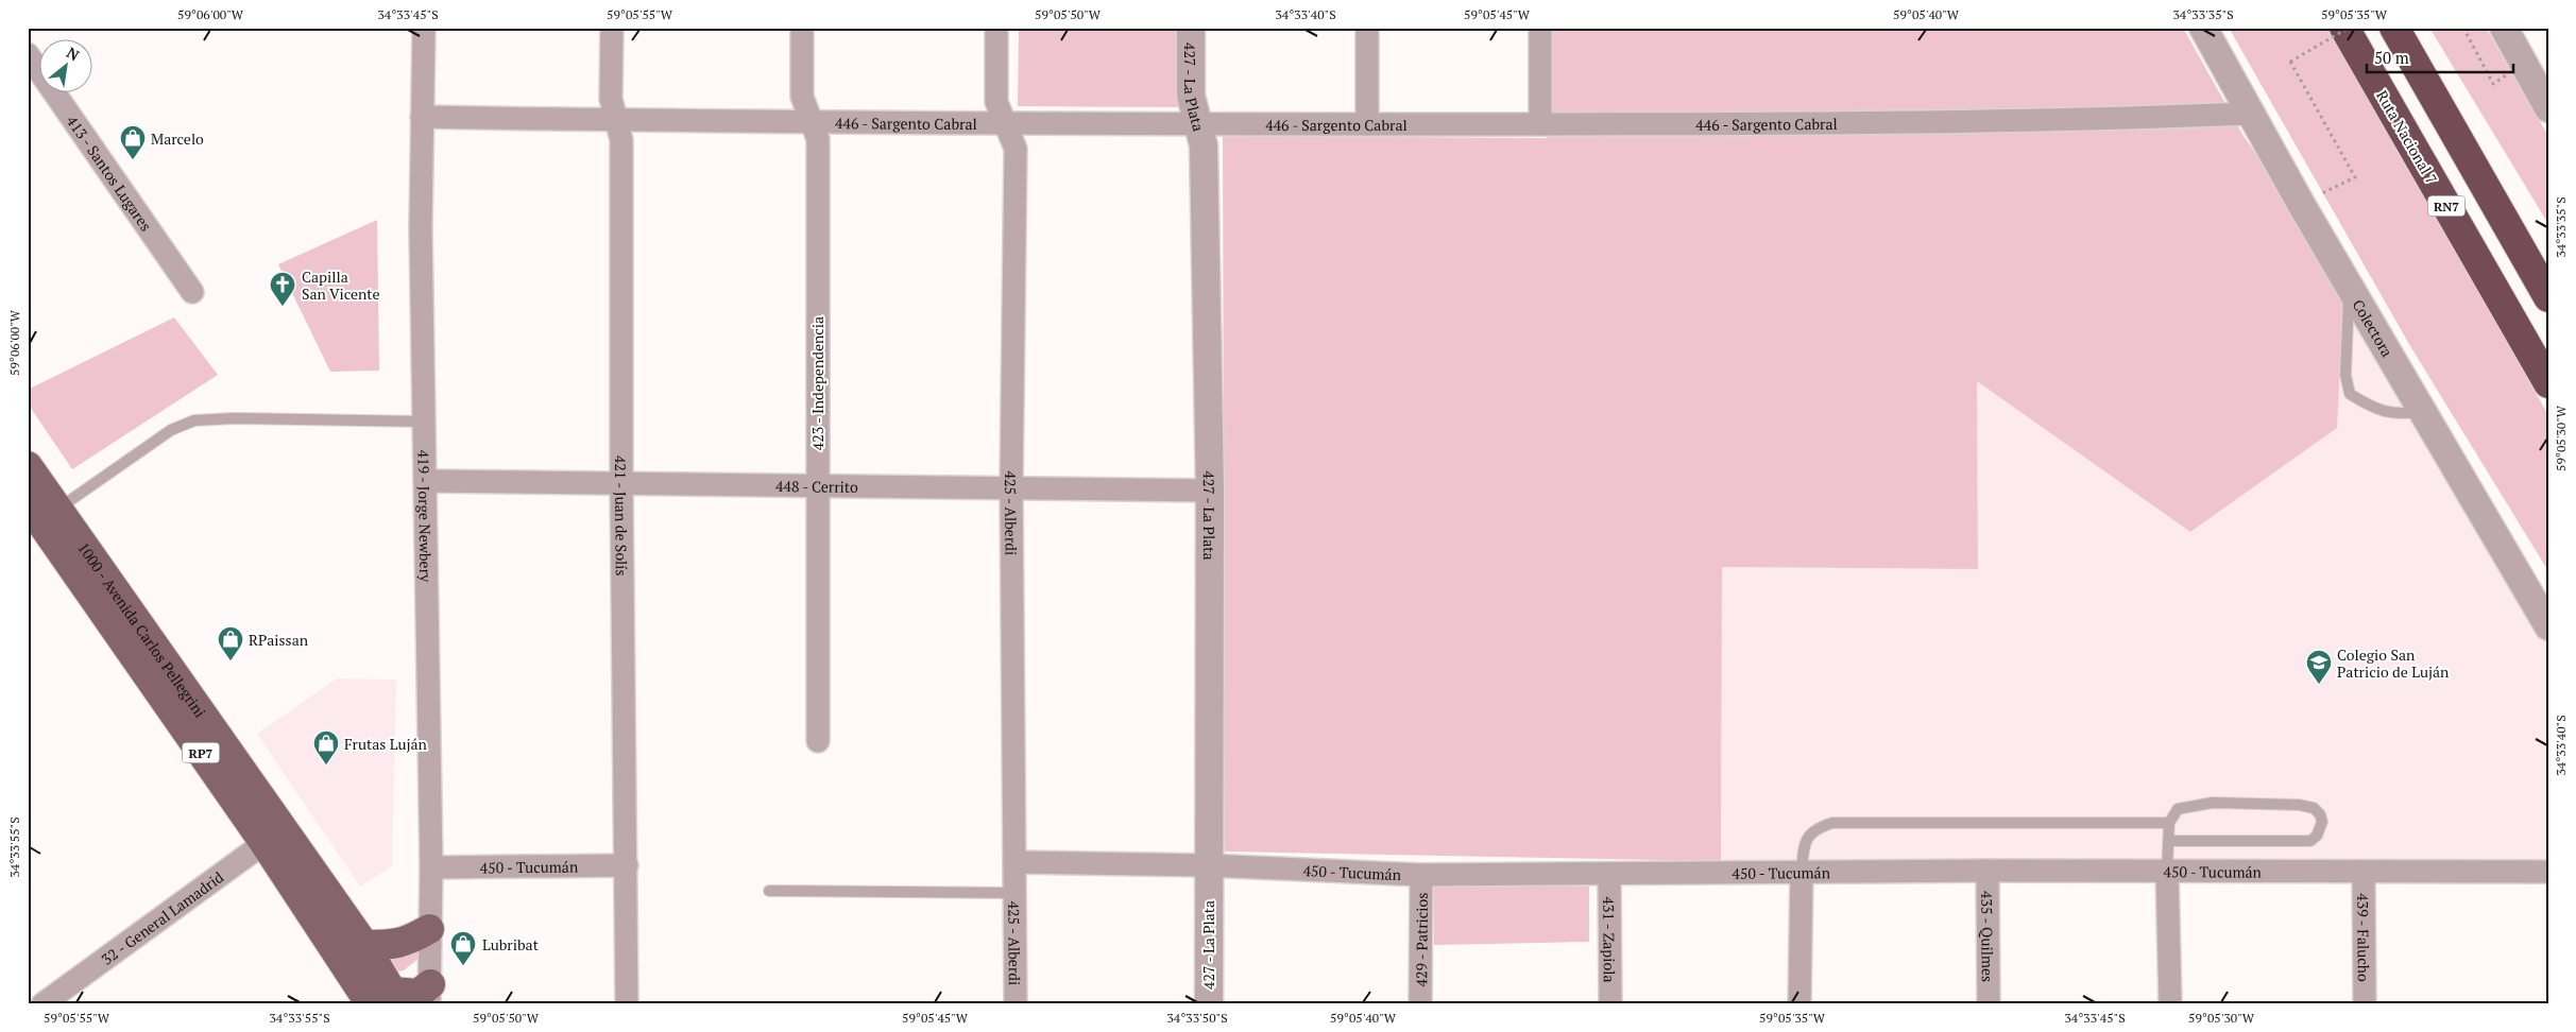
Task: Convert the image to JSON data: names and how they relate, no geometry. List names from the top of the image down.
{
  "streets": {
    "highway": ["Ruta Nacional 7", "RN7"],
    "main road": ["1000 - Avenida Carlos Pellegrini", "RP7"],
    "street": [
      "427 - La Plata",
      "446 - Sargento Cabral",
      "413 - Santos Lugares",
      "Colectora",
      "423 - Independencia",
      "448 - Cerrito",
      "425 - Alberdi",
      "421 - Juan de Solís",
      "419 - Jorge Newbery",
      "450 - Tucumán",
      "32 - General Lamadrid",
      "435 - Quilmes",
      "439 - Falucho",
      "429 - Patricios",
      "431 - Zapiola"
    ]
  },
  "crossings": [
    ["427 - La Plata", "446 - Sargento Cabral"],
    ["427 - La Plata", "448 - Cerrito"],
    ["427 - La Plata", "450 - Tucumán"],
    ["446 - Sargento Cabral", "Colectora"],
    ["446 - Sargento Cabral", "423 - Independencia"],
    ["446 - Sargento Cabral", "425 - Alberdi"],
    ["446 - Sargento Cabral", "421 - Juan de Solís"],
    ["446 - Sargento Cabral", "419 - Jorge Newbery"],
    ["423 - Independencia", "448 - Cerrito"],
    ["448 - Cerrito", "425 - Alberdi"],
    ["448 - Cerrito", "421 - Juan de Solís"],
    ["448 - Cerrito", "419 - Jorge Newbery"],
    ["425 - Alberdi", "450 - Tucumán"],
    ["421 - Juan de Solís", "450 - Tucumán"],
    ["419 - Jorge Newbery", "450 - Tucumán"],
    ["1000 - Avenida Carlos Pellegrini", "32 - General Lamadrid"],
    ["450 - Tucumán", "435 - Quilmes"],
    ["450 - Tucumán", "439 - Falucho"],
    ["450 - Tucumán", "429 - Patricios"],
    ["450 - Tucumán", "431 - Zapiola"]
  ],
  "places": {
    "shop": [
      "Marcelo",
      "RPaissan",
      "Frutas Luján",
      "Lubribat"
    ],
    "church": ["Capilla San Vicente"],
    "school or university": ["Colegio San Patricio de Luján"]
  },
  "scale_bar": "50 m",
  "north": "top right",
  "coordinates": [
    "59°06'00\"W",
    "34°33'45\"S",
    "59°05'55\"W",
    "59°05'50\"W",
    "34°33'40\"S",
    "59°05'45\"W",
    "59°05'40\"W",
    "34°33'35\"S",
    "59°05'35\"W",
    "59°05'30\"W",
    "34°33'55\"S",
    "34°33'50\"S"
  ]
}
